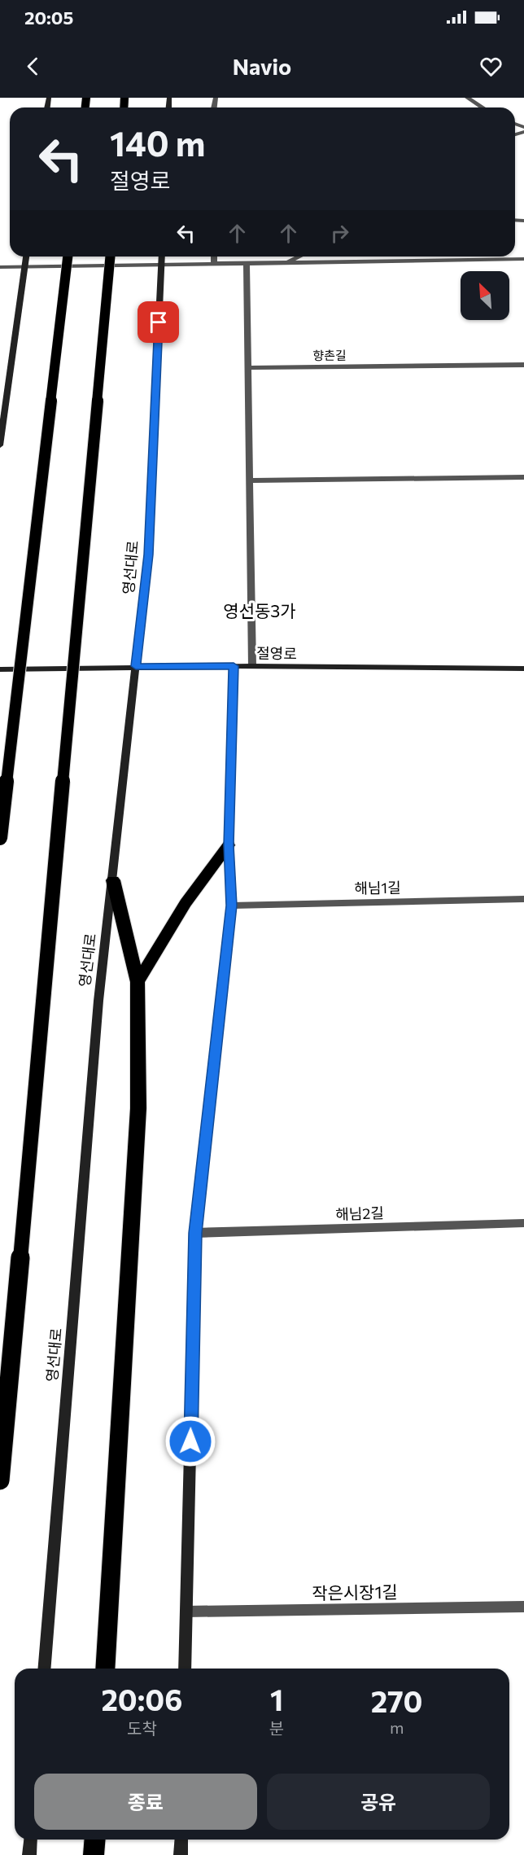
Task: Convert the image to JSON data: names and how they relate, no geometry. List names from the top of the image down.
{
  "streets": {
    "main road": ["영선대로", "절영로"],
    "street": [
      "향촌길",
      "해님1길",
      "해님2길",
      "작은시장1길"
    ]
  },
  "crossings": [
    ["영선대로", "절영로"]
  ],
  "districts": ["영선동3가"],
  "north": "top left",
  "page": {
    "status": "20:05",
    "header": "Navio",
    "turn": ["140 m", "절영로"],
    "eta": [
      "20:06",
      "도착",
      "1",
      "분",
      "270",
      "m"
    ],
    "buttons": ["종료", "공유"]
  }
}
